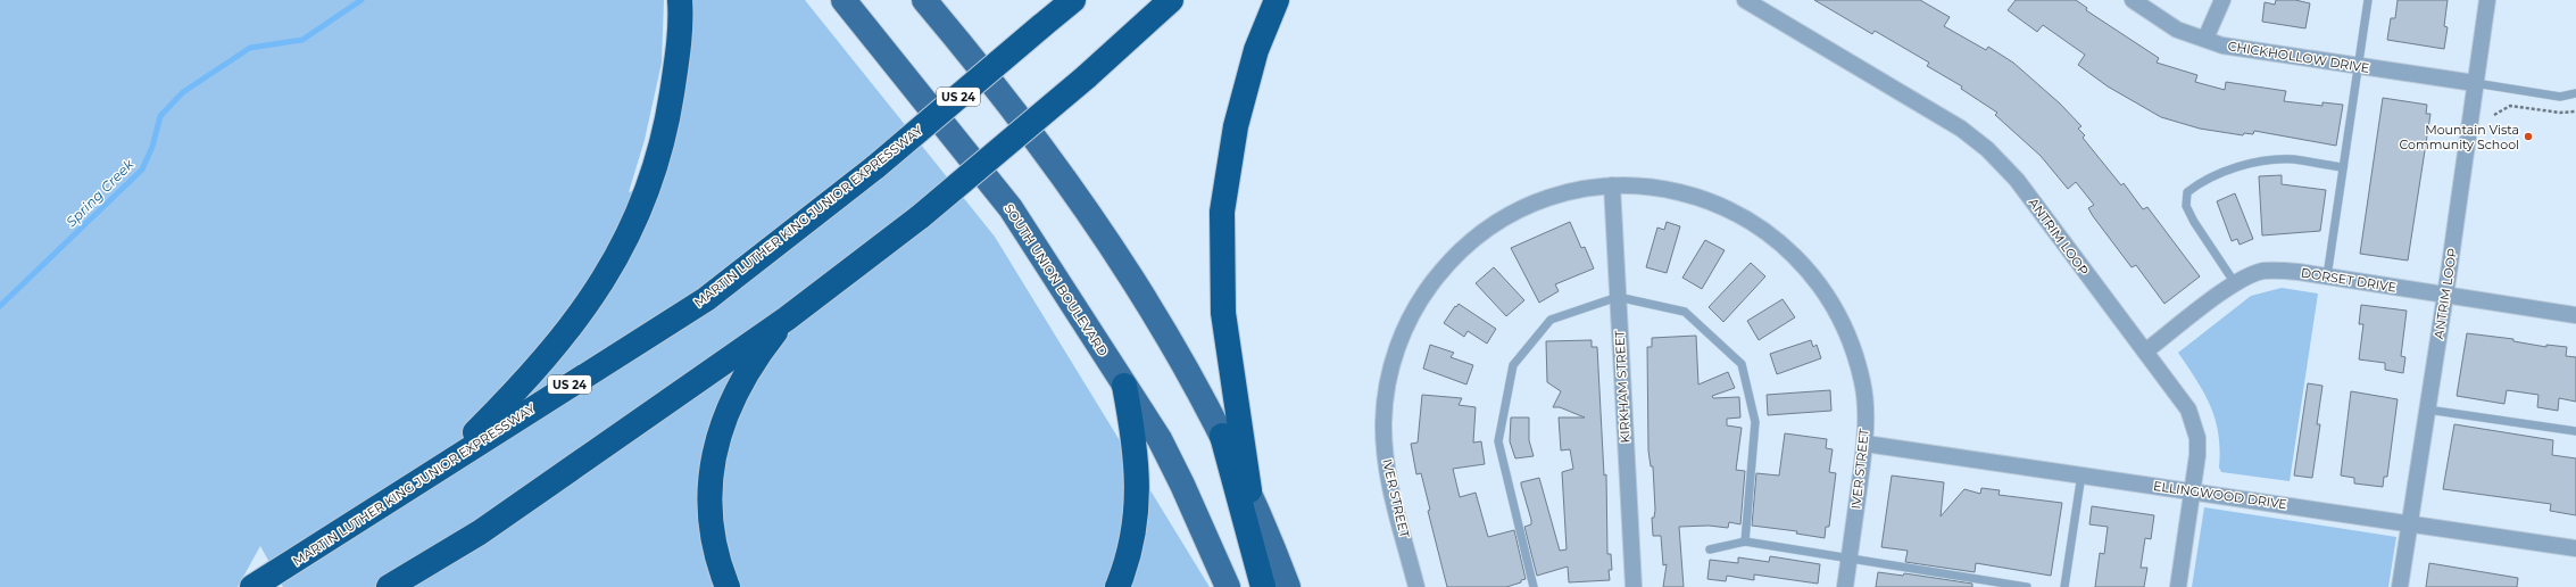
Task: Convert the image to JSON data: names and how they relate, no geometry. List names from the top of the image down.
{
  "streets": {
    "highway": ["US 24", "MARTIN LUTHER KING JUNIOR EXPRESSWAY"],
    "main road": ["SOUTH UNION BOULEVARD"],
    "street": [
      "CHICKHOLLOW DRIVE",
      "ANTRIM LOOP",
      "DORSET DRIVE",
      "KIRKHAM STREET",
      "IVER STREET",
      "ELLINGWOOD DRIVE"
    ]
  },
  "crossings": [
    ["CHICKHOLLOW DRIVE", "ANTRIM LOOP"],
    ["ANTRIM LOOP", "DORSET DRIVE"],
    ["ANTRIM LOOP", "ELLINGWOOD DRIVE"],
    ["KIRKHAM STREET", "IVER STREET"],
    ["IVER STREET", "ELLINGWOOD DRIVE"]
  ],
  "water": ["Spring Creek"],
  "places": ["Mountain Vista Community School"]
}
